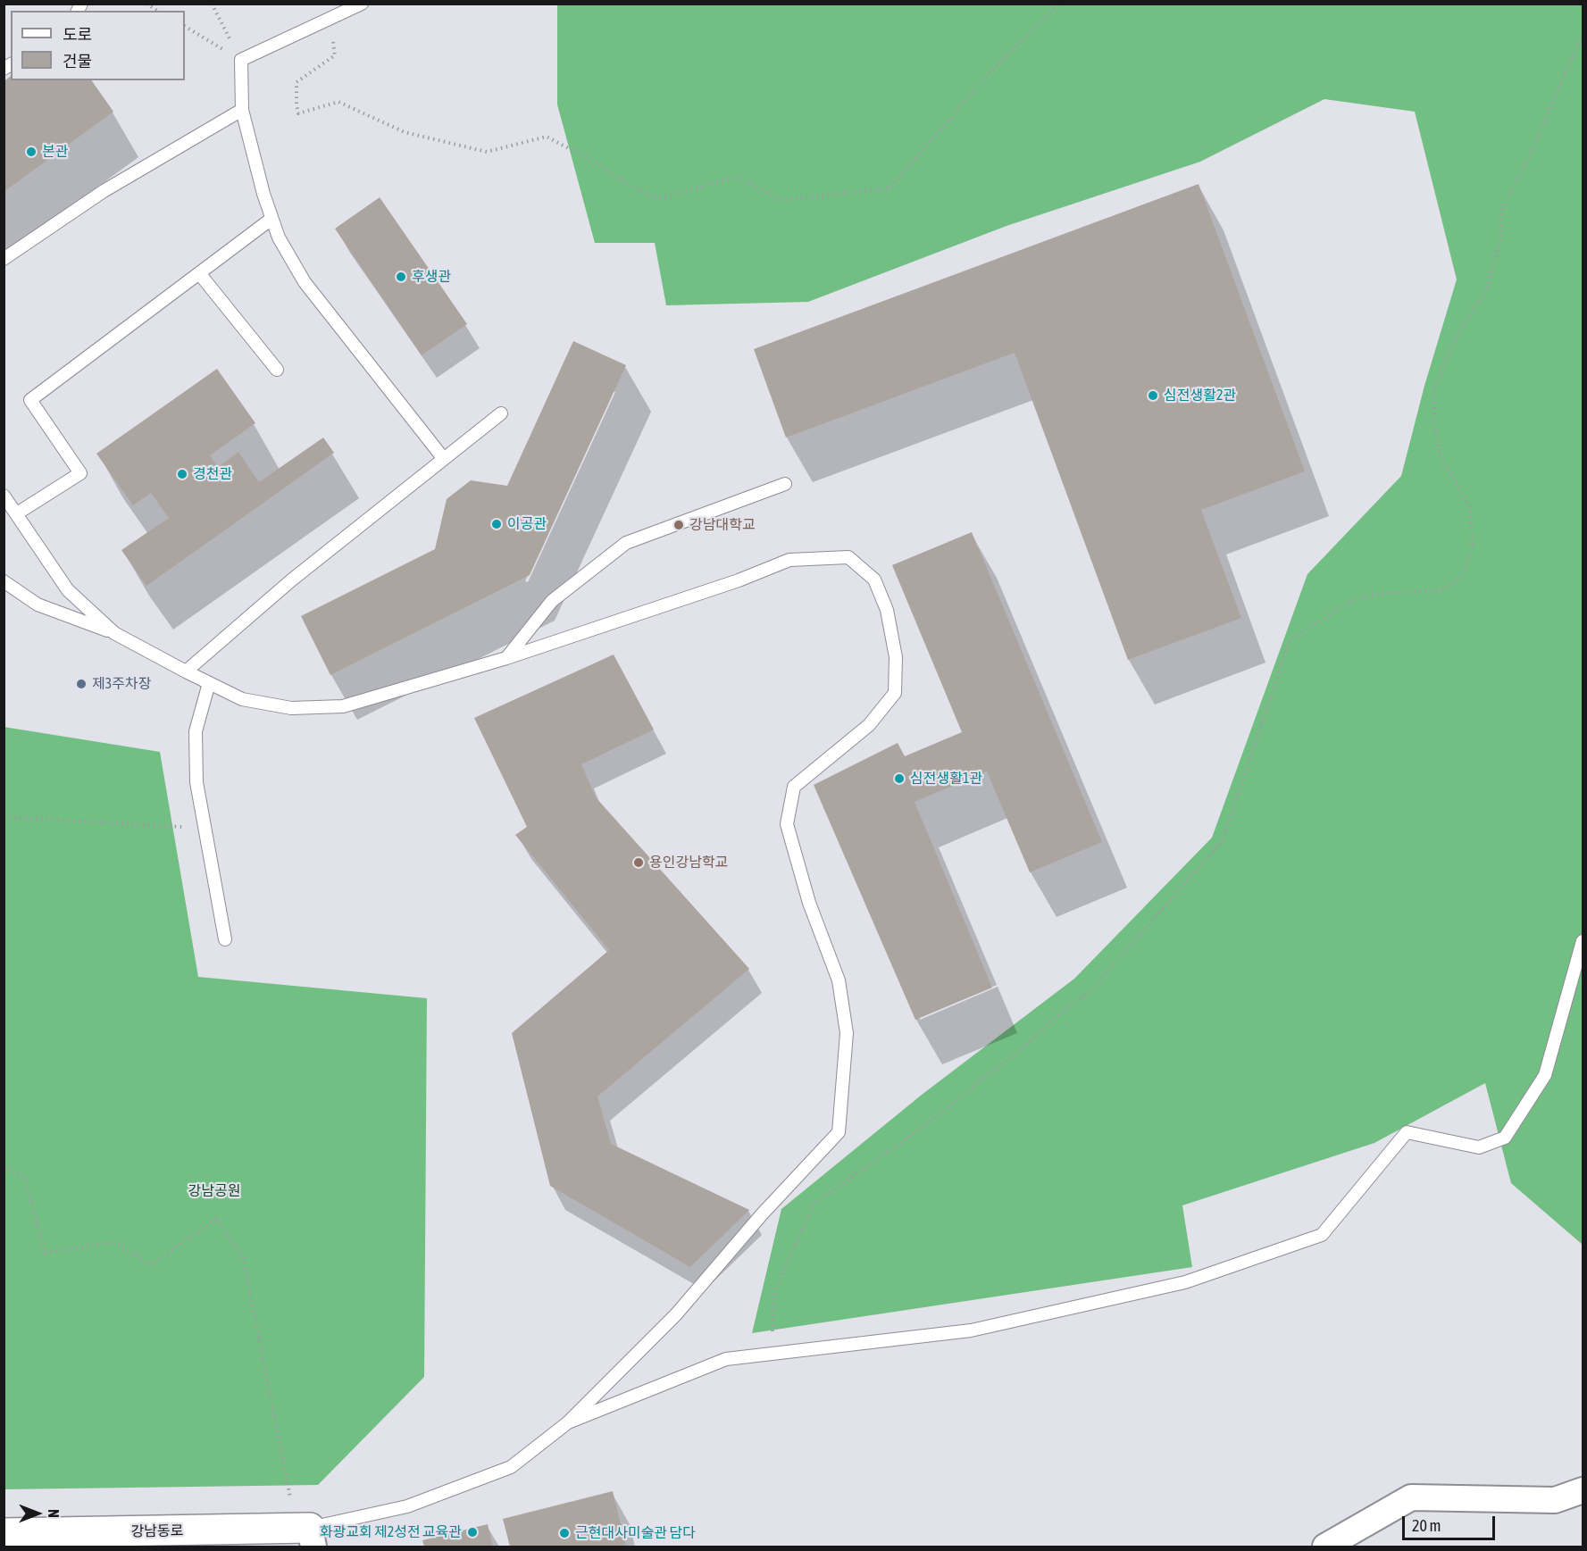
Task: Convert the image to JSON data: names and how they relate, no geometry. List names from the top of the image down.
{
  "streets": {
    "street": ["강남동로"]
  },
  "parks": ["강남공원"],
  "places": [
    "본관",
    "후생관",
    "심전생활2관",
    "경천관",
    "이공관",
    "강남대학교",
    "제3주차장",
    "심전생활1관",
    "용인강남학교",
    "화광교회 제2성전 교육관",
    "근현대사미술관 담다"
  ],
  "legend": ["도로", "건물"],
  "scale_bar": "20 m",
  "north": "right"
}
